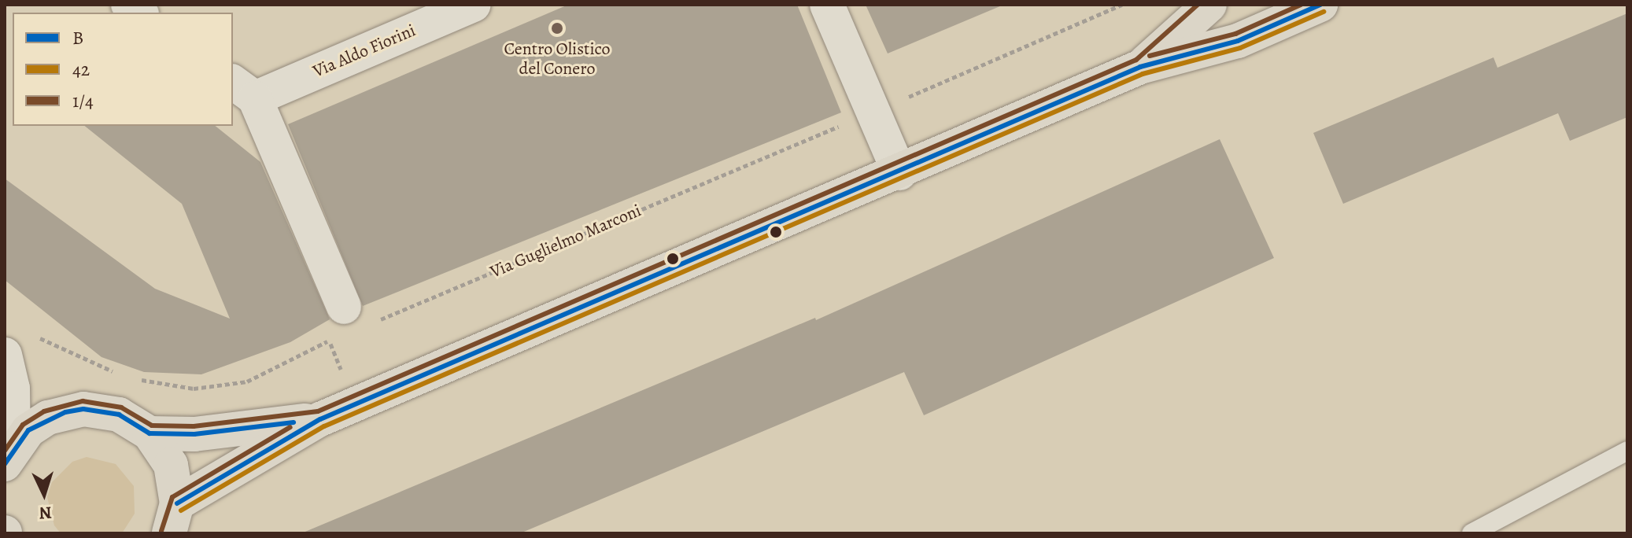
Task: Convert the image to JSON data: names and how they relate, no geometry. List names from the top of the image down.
{
  "streets": {
    "street": ["Via Aldo Fiorini"],
    "path": ["Via Guglielmo Marconi"]
  },
  "places": ["Centro Olistico del Conero"],
  "lines": ["transit line B", "transit line 1/4", "transit line 42"],
  "legend": ["B", "42", "1/4"],
  "north": "bottom"
}
